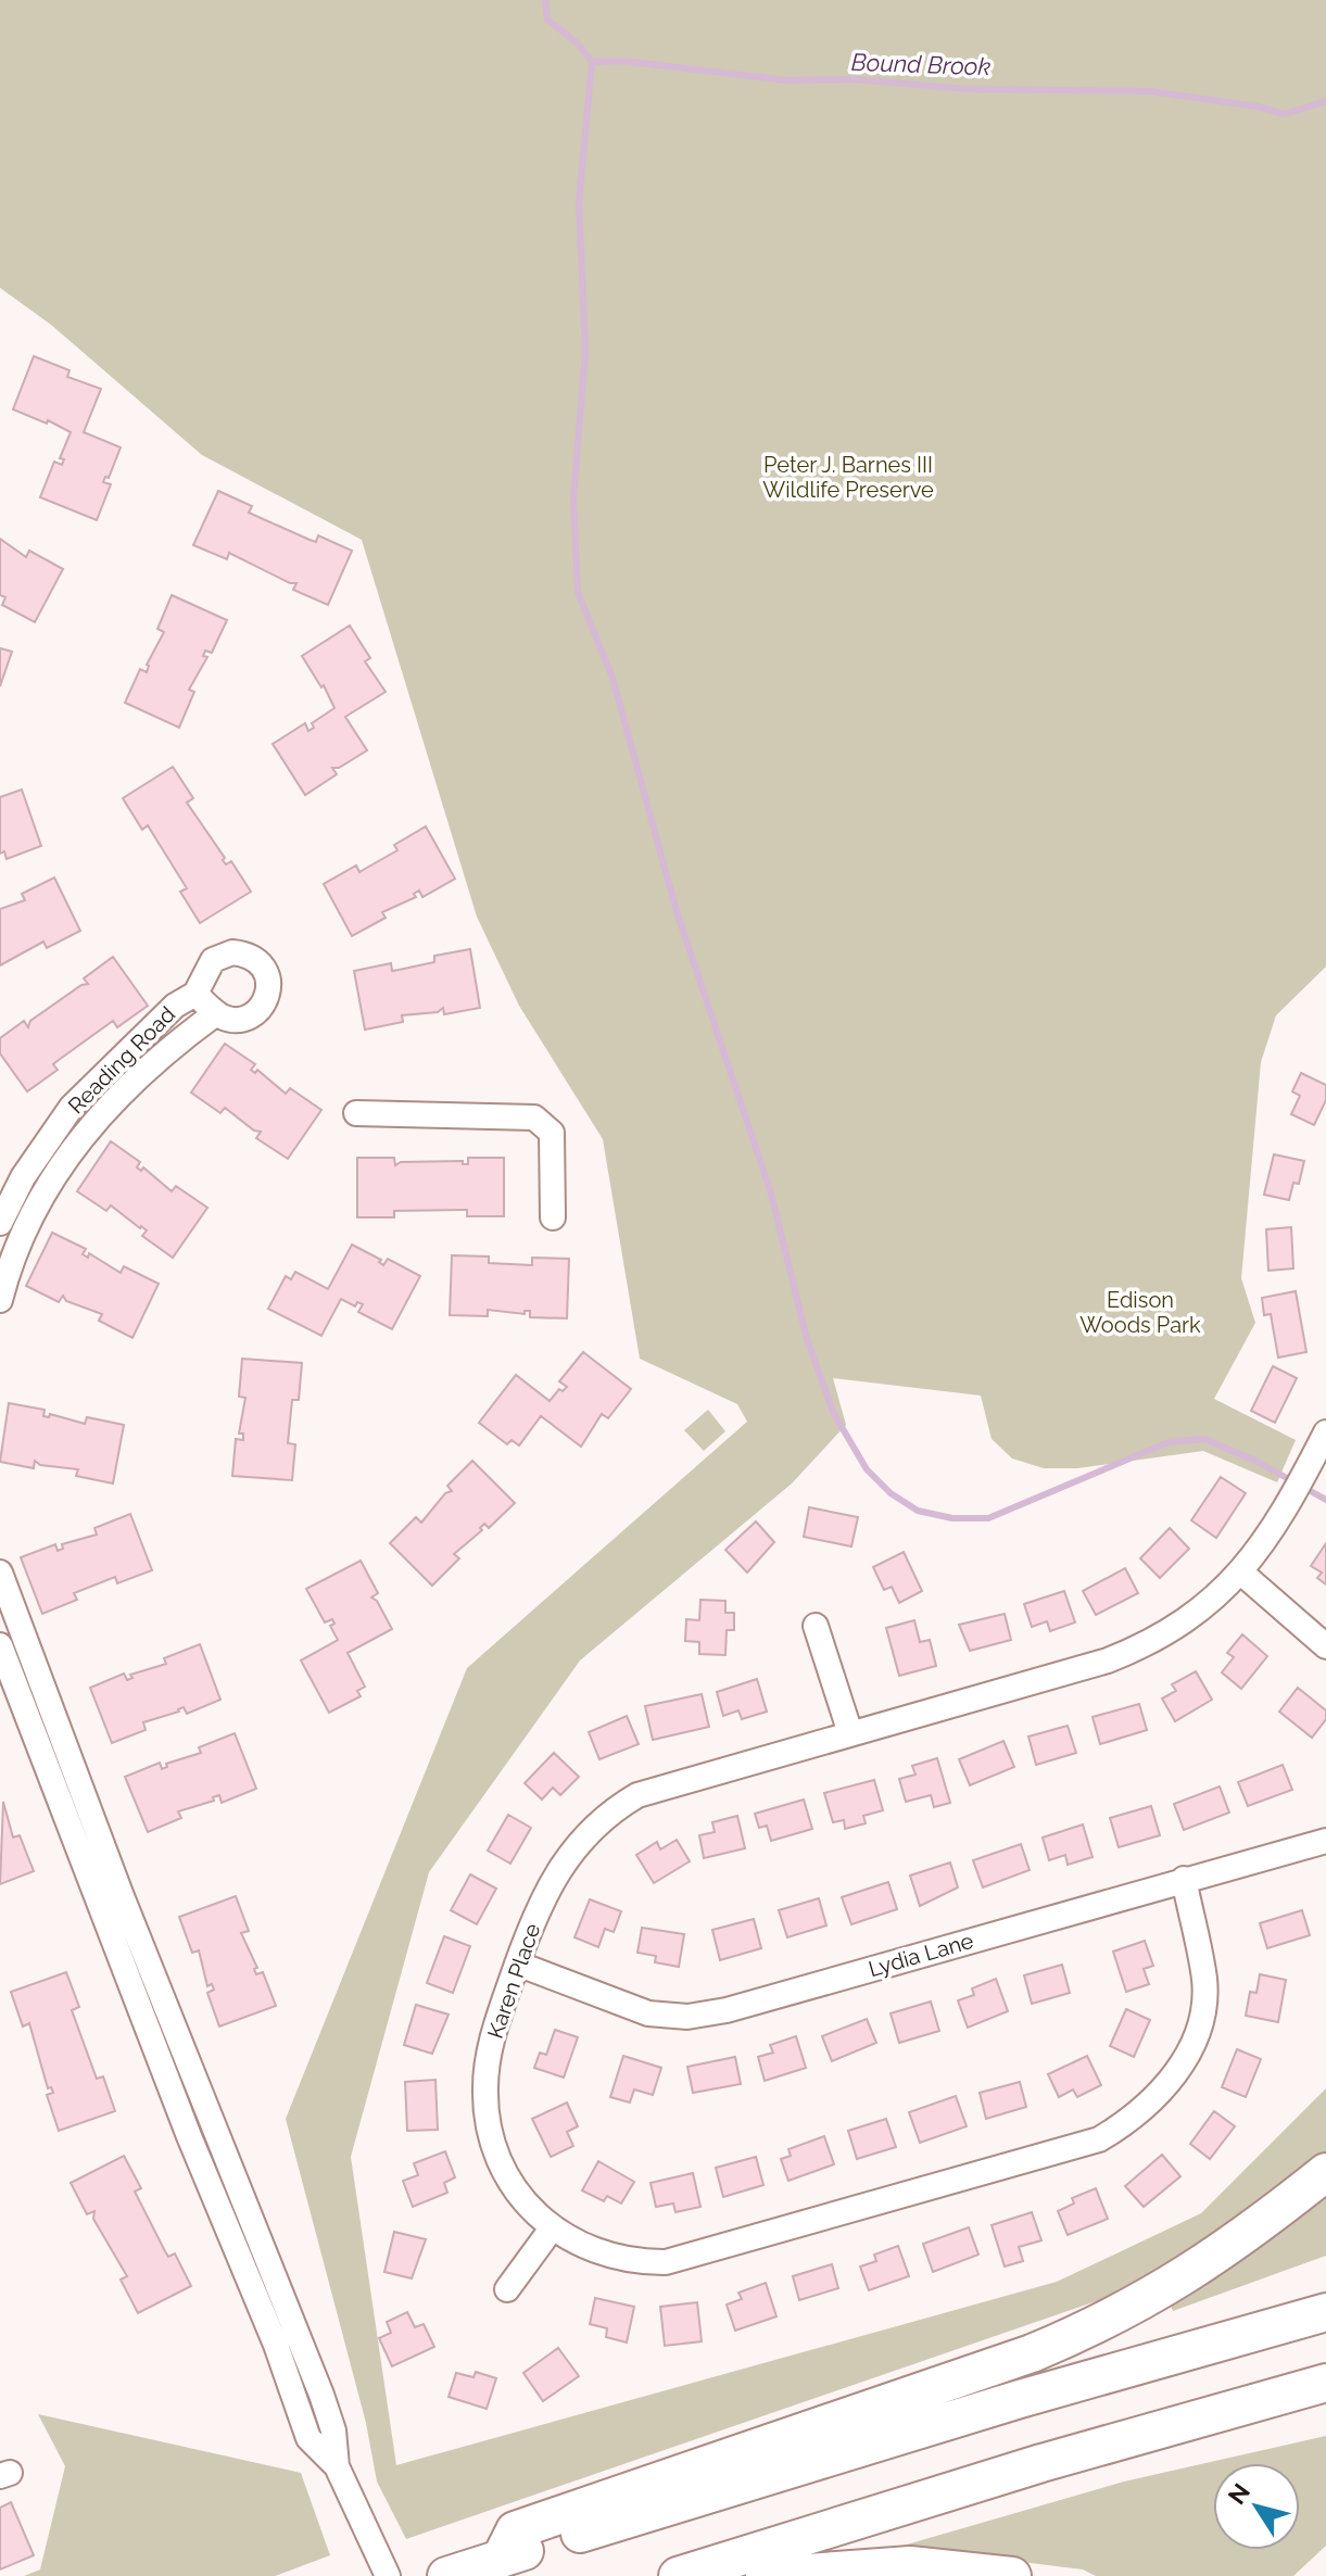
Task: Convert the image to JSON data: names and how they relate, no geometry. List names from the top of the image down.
{
  "streets": {
    "street": ["Reading Road", "Lydia Lane", "Karen Place"]
  },
  "crossings": [
    ["Lydia Lane", "Karen Place"]
  ],
  "water": ["Bound Brook"],
  "parks": ["Peter J. Barnes III Wildlife Preserve", "Edison Woods Park"],
  "north": "top left"
}
